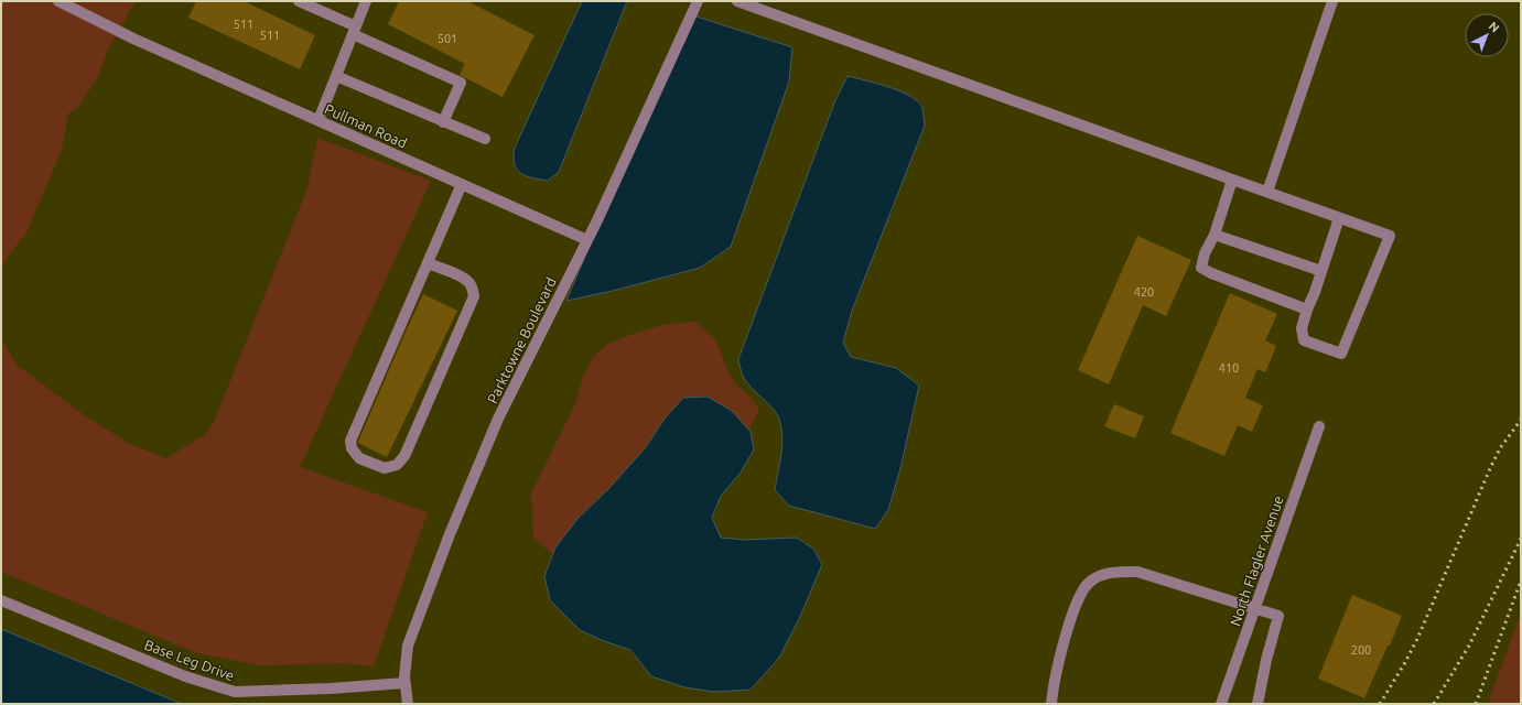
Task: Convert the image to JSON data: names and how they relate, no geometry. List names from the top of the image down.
{
  "streets": {
    "street": [
      "Pullman Road",
      "Parktowne Boulevard",
      "North Flagler Avenue",
      "Base Leg Drive"
    ]
  },
  "crossings": [
    ["Pullman Road", "Parktowne Boulevard"],
    ["Parktowne Boulevard", "Base Leg Drive"]
  ],
  "house_numbers": [
    "511",
    "511",
    "501",
    "420",
    "410",
    "200"
  ],
  "north": "top right"
}
